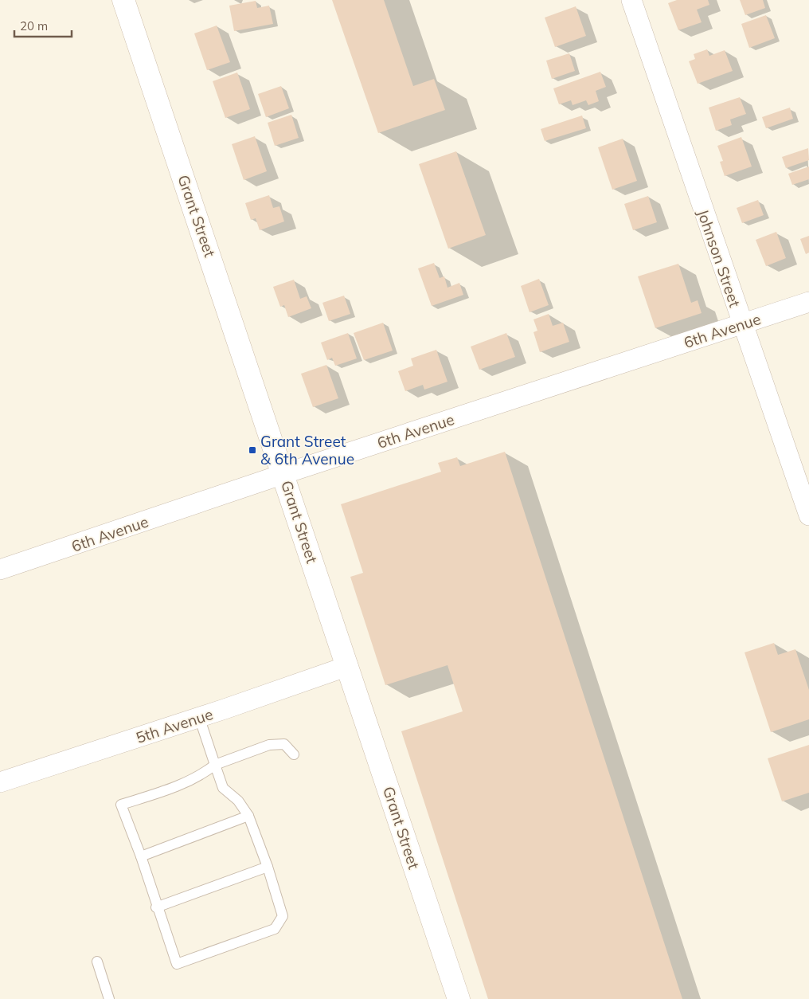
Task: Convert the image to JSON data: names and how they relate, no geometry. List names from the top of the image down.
{
  "streets": {
    "street": [
      "Grant Street",
      "Johnson Street",
      "6th Avenue",
      "5th Avenue"
    ]
  },
  "crossings": [
    ["Grant Street", "6th Avenue"],
    ["Grant Street", "5th Avenue"],
    ["Johnson Street", "6th Avenue"]
  ],
  "places": {
    "transit": ["Grant Street & 6th Avenue"]
  },
  "scale_bar": "20 m"
}
